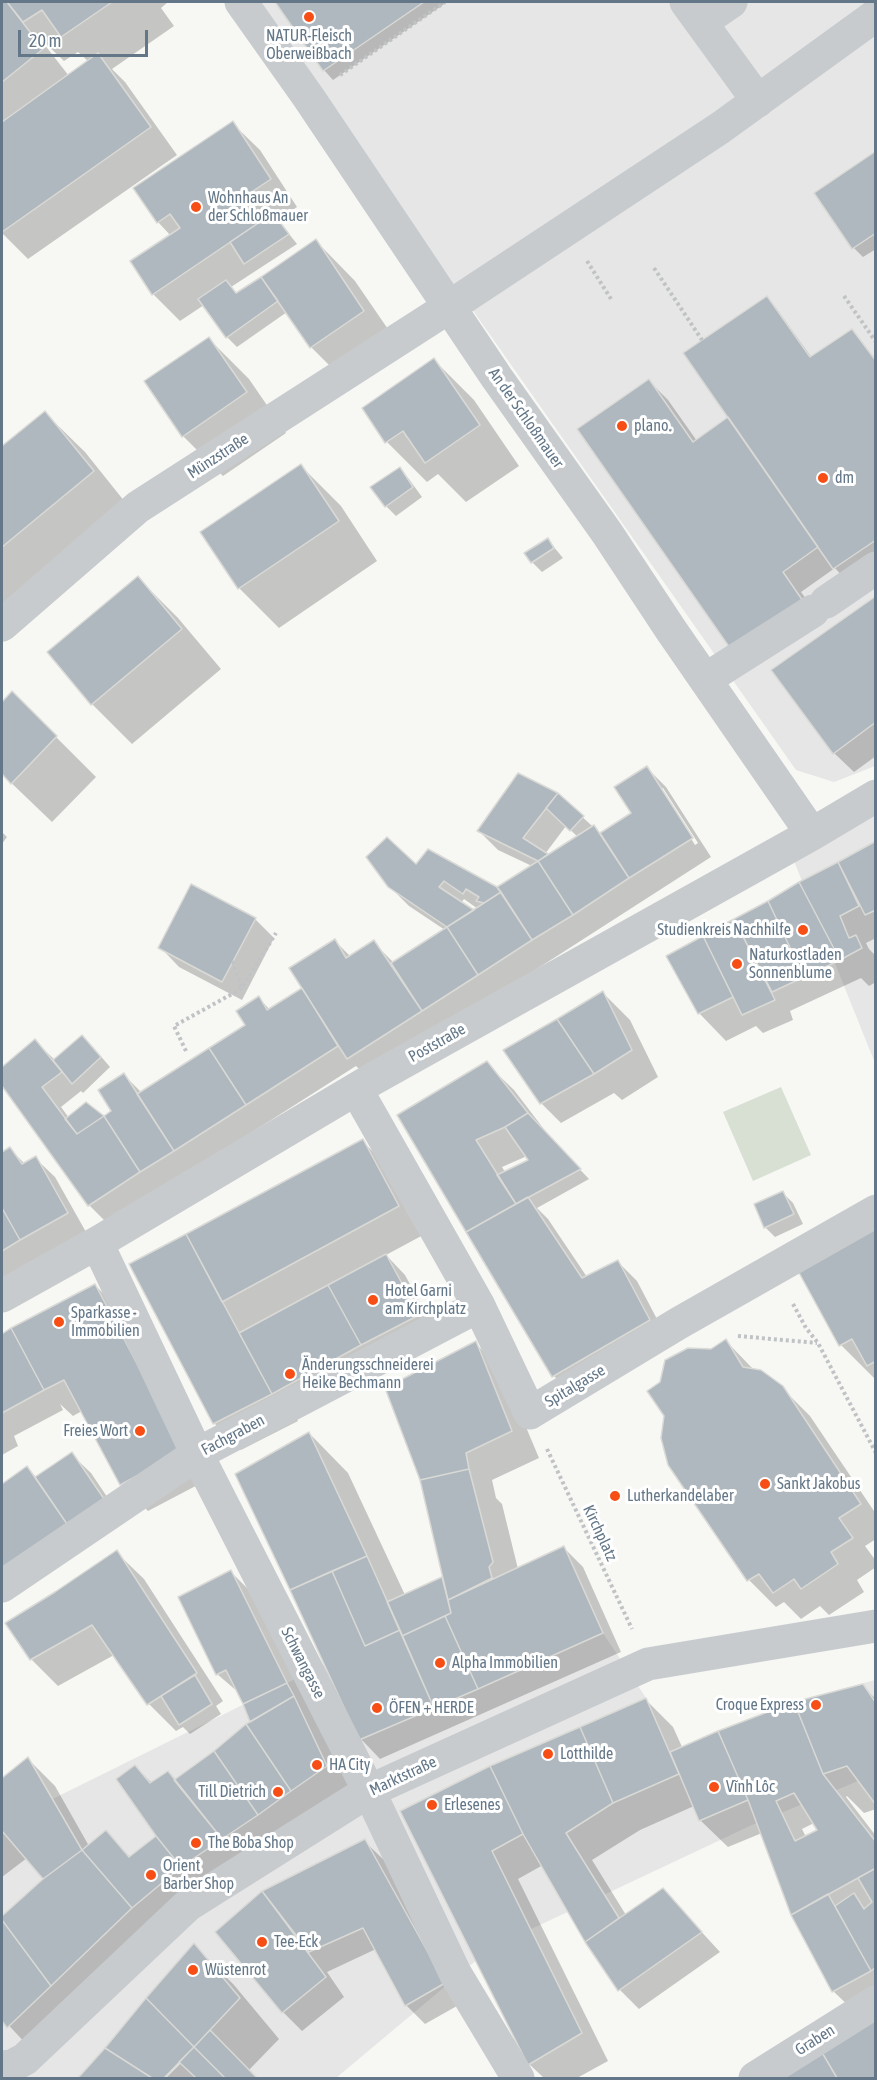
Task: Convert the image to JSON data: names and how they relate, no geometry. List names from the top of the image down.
{
  "streets": {
    "street": [
      "An der Schloßmauer",
      "Münzstraße",
      "Poststraße",
      "Spitalgasse",
      "Fachgraben",
      "Schwangasse",
      "Marktstraße",
      "Graben"
    ],
    "path": ["Kirchplatz"]
  },
  "crossings": [
    ["An der Schloßmauer", "Münzstraße"],
    ["An der Schloßmauer", "Poststraße"],
    ["Poststraße", "Spitalgasse"],
    ["Poststraße", "Schwangasse"],
    ["Spitalgasse", "Fachgraben"],
    ["Spitalgasse", "Kirchplatz"],
    ["Fachgraben", "Schwangasse"],
    ["Kirchplatz", "Marktstraße"],
    ["Schwangasse", "Marktstraße"]
  ],
  "places": [
    "NATUR-Fleisch Oberweißbach",
    "Wohnhaus An der Schloßmauer",
    "plano.",
    "dm",
    "Studienkreis Nachhilfe",
    "Naturkostladen Sonnenblume",
    "Hotel Garni am Kirchplatz",
    "Sparkasse - Immobilien",
    "Änderungsschneiderei Heike Bechmann",
    "Freies Wort",
    "Sankt Jakobus",
    "Lutherkandelaber",
    "Alpha Immobilien",
    "Croque Express",
    "ÖFEN + HERDE",
    "Lotthilde",
    "HA City",
    "Vĩnh Lôc",
    "Till Dietrich",
    "Erlesenes",
    "The Boba Shop",
    "Orient Barber Shop",
    "Tee-Eck",
    "Wüstenrot"
  ],
  "scale_bar": "20 m"
}
